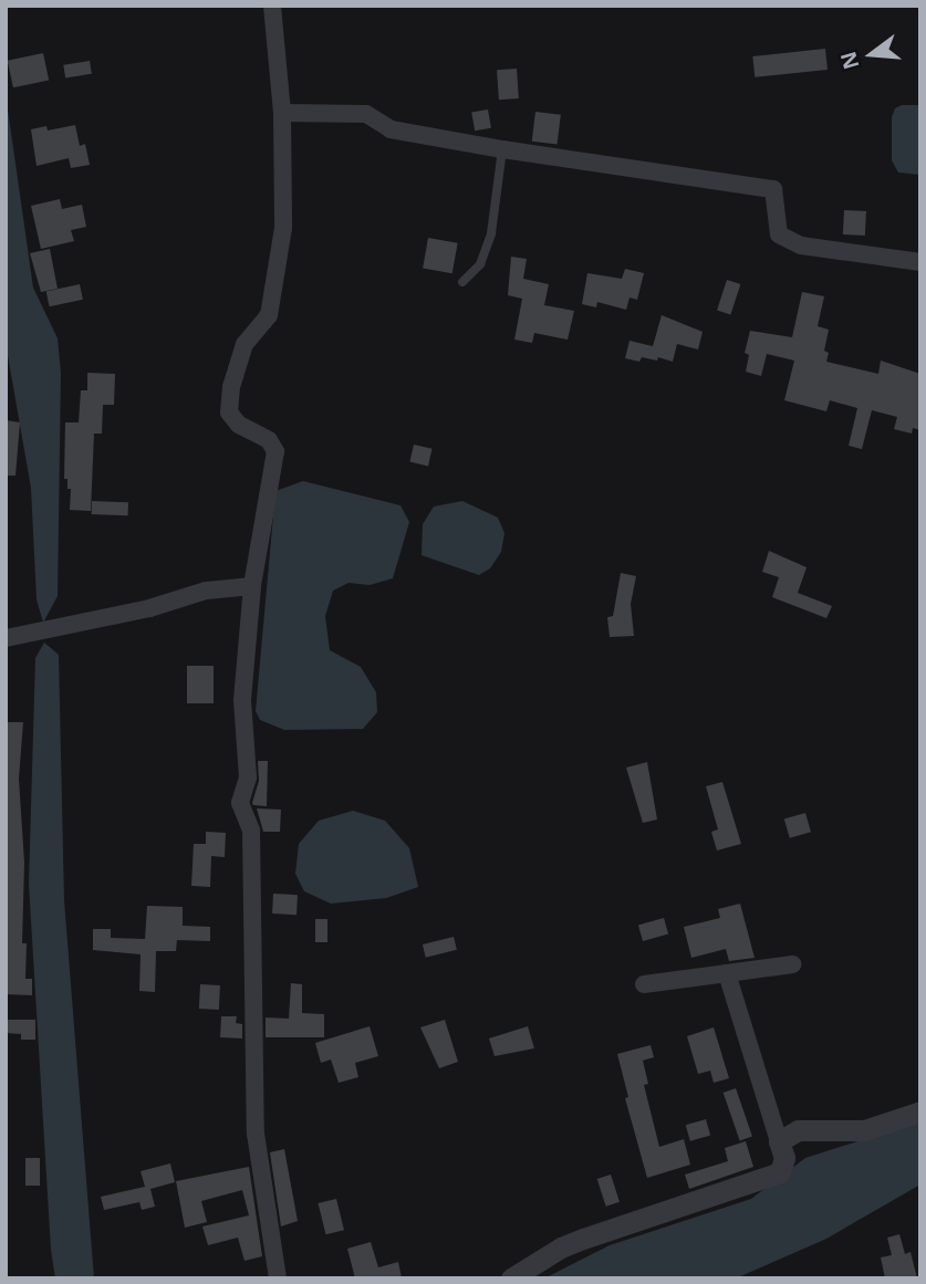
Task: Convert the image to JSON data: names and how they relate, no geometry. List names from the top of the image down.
{
  "north": "left"
}
